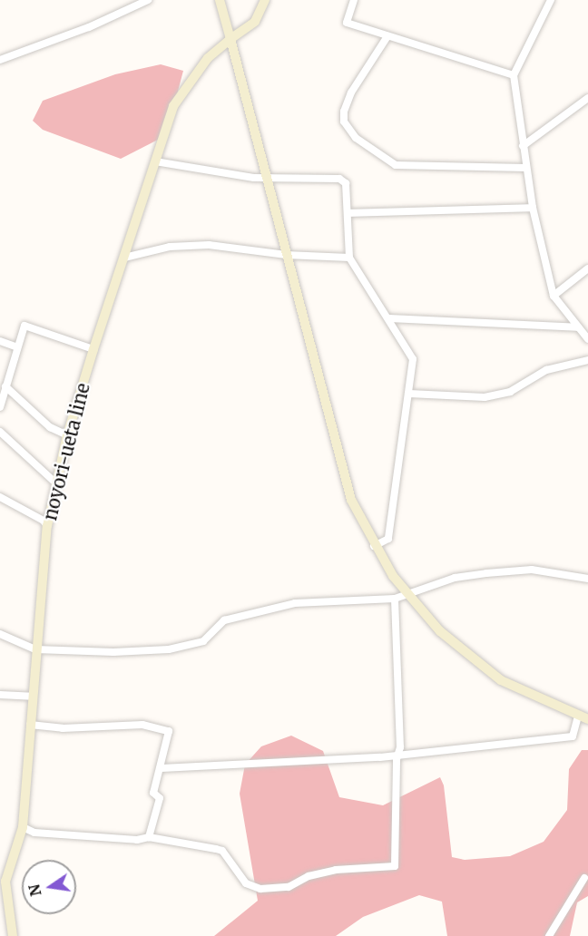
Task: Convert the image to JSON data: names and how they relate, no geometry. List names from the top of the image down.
{
  "streets": {
    "main road": ["noyori-ueta line"]
  },
  "north": "left"
}
